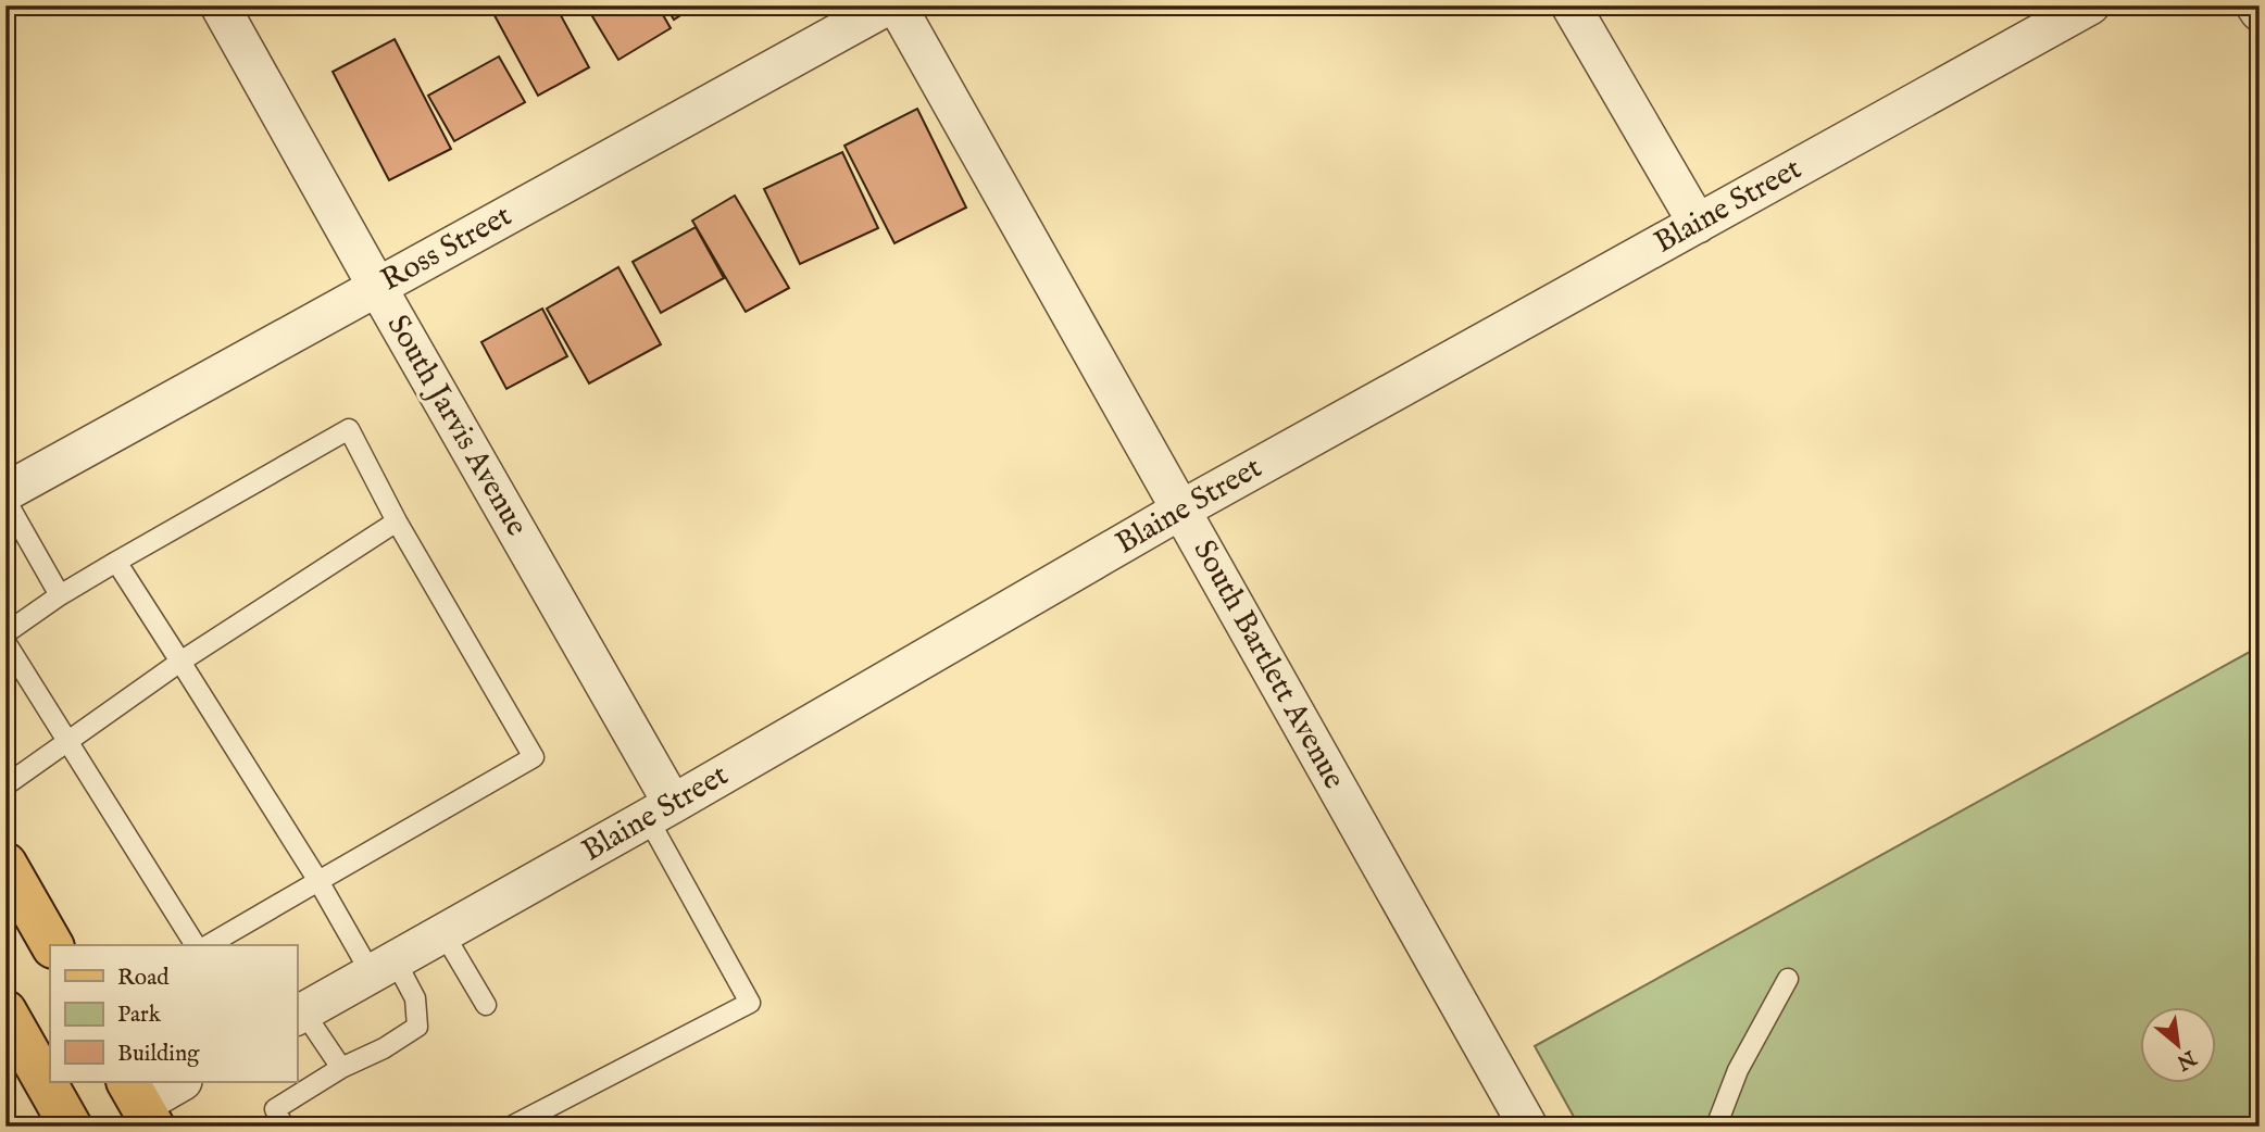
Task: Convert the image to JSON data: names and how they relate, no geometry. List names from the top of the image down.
{
  "streets": {
    "street": [
      "Blaine Street",
      "Ross Street",
      "South Jarvis Avenue",
      "South Bartlett Avenue"
    ]
  },
  "crossings": [
    ["Blaine Street", "South Jarvis Avenue"],
    ["Blaine Street", "South Bartlett Avenue"],
    ["Ross Street", "South Jarvis Avenue"]
  ],
  "legend": ["Road", "Park", "Building"],
  "north": "bottom right"
}
